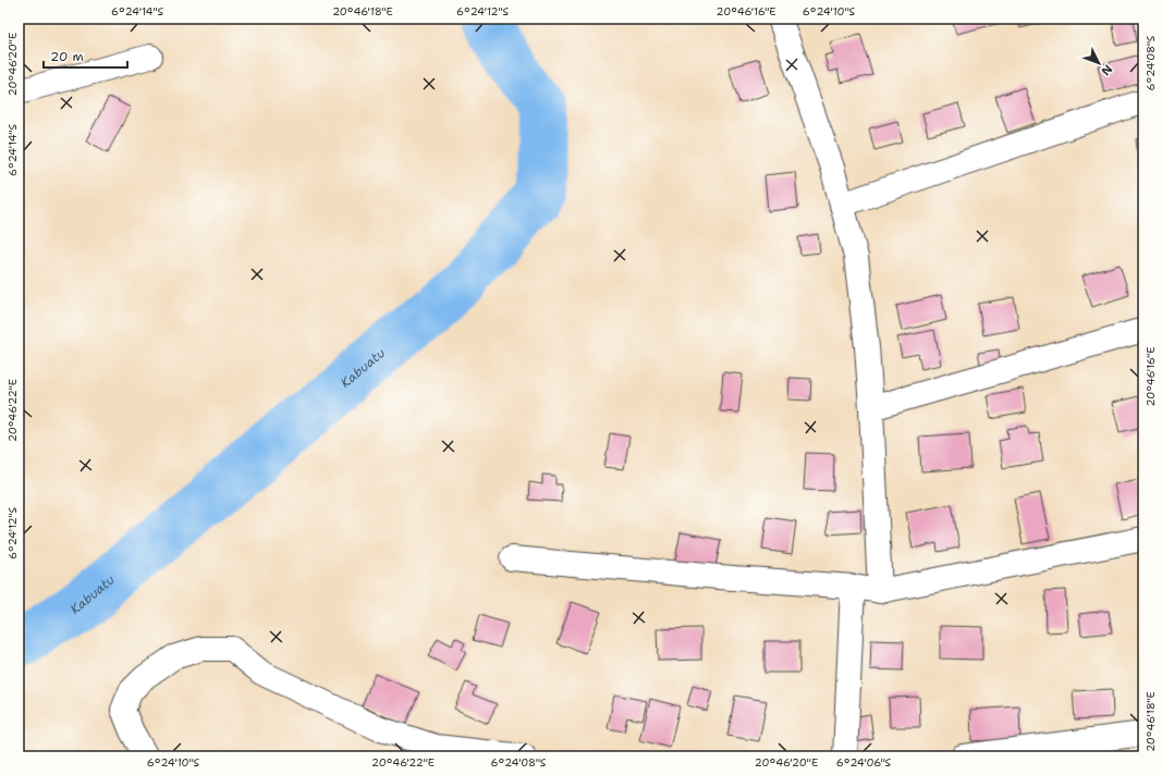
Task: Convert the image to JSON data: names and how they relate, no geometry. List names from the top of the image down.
{
  "water": ["Kabuatu"],
  "scale_bar": "20 m",
  "north": "bottom right",
  "coordinates": [
    "6°24'14\"S",
    "20°46'18\"E",
    "6°24'12\"S",
    "20°46'16\"E",
    "6°24'10\"S",
    "6°24'08\"S",
    "20°46'20\"E",
    "20°46'22\"E",
    "6°24'06\"S"
  ]
}
